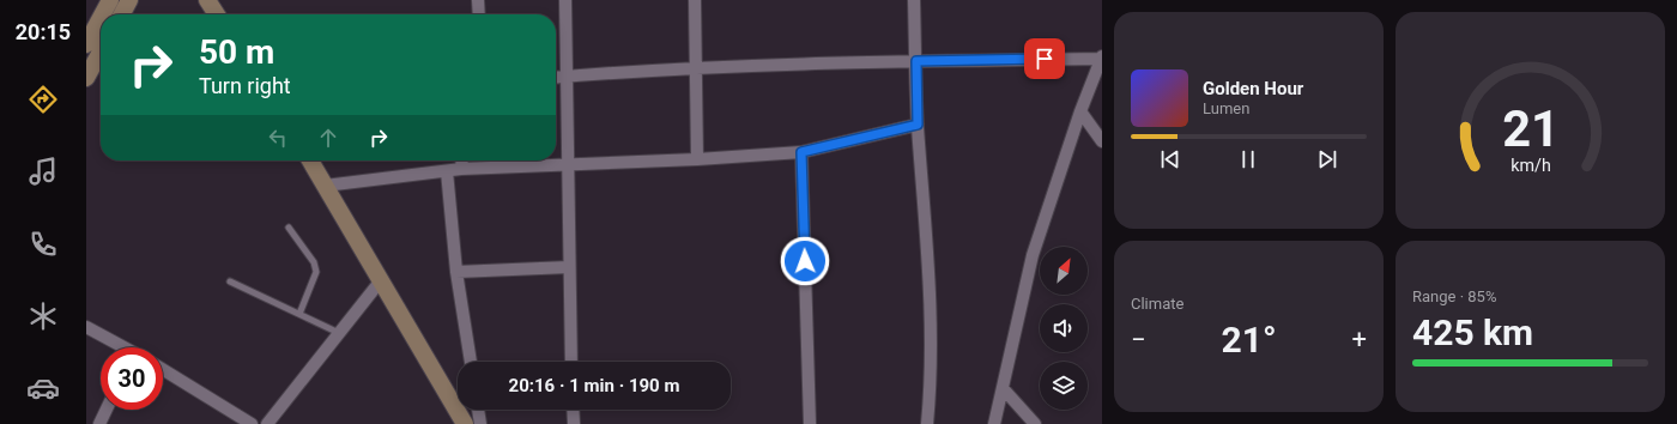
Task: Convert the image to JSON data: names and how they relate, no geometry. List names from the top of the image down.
{
  "north": "top right",
  "page": {
    "tabs": "20:15",
    "turn": ["50 m", "Turn right"],
    "song": ["Golden Hour", "Lumen"],
    "tile": [
      "Climate",
      ["Range · 85%", "425 km"]
    ],
    "heat": ["−", "21°", "+"],
    "limit": "30",
    "trip": "20:16 · 1 min · 190 m",
    "gauge": ["21", "km/h"]
  }
}
